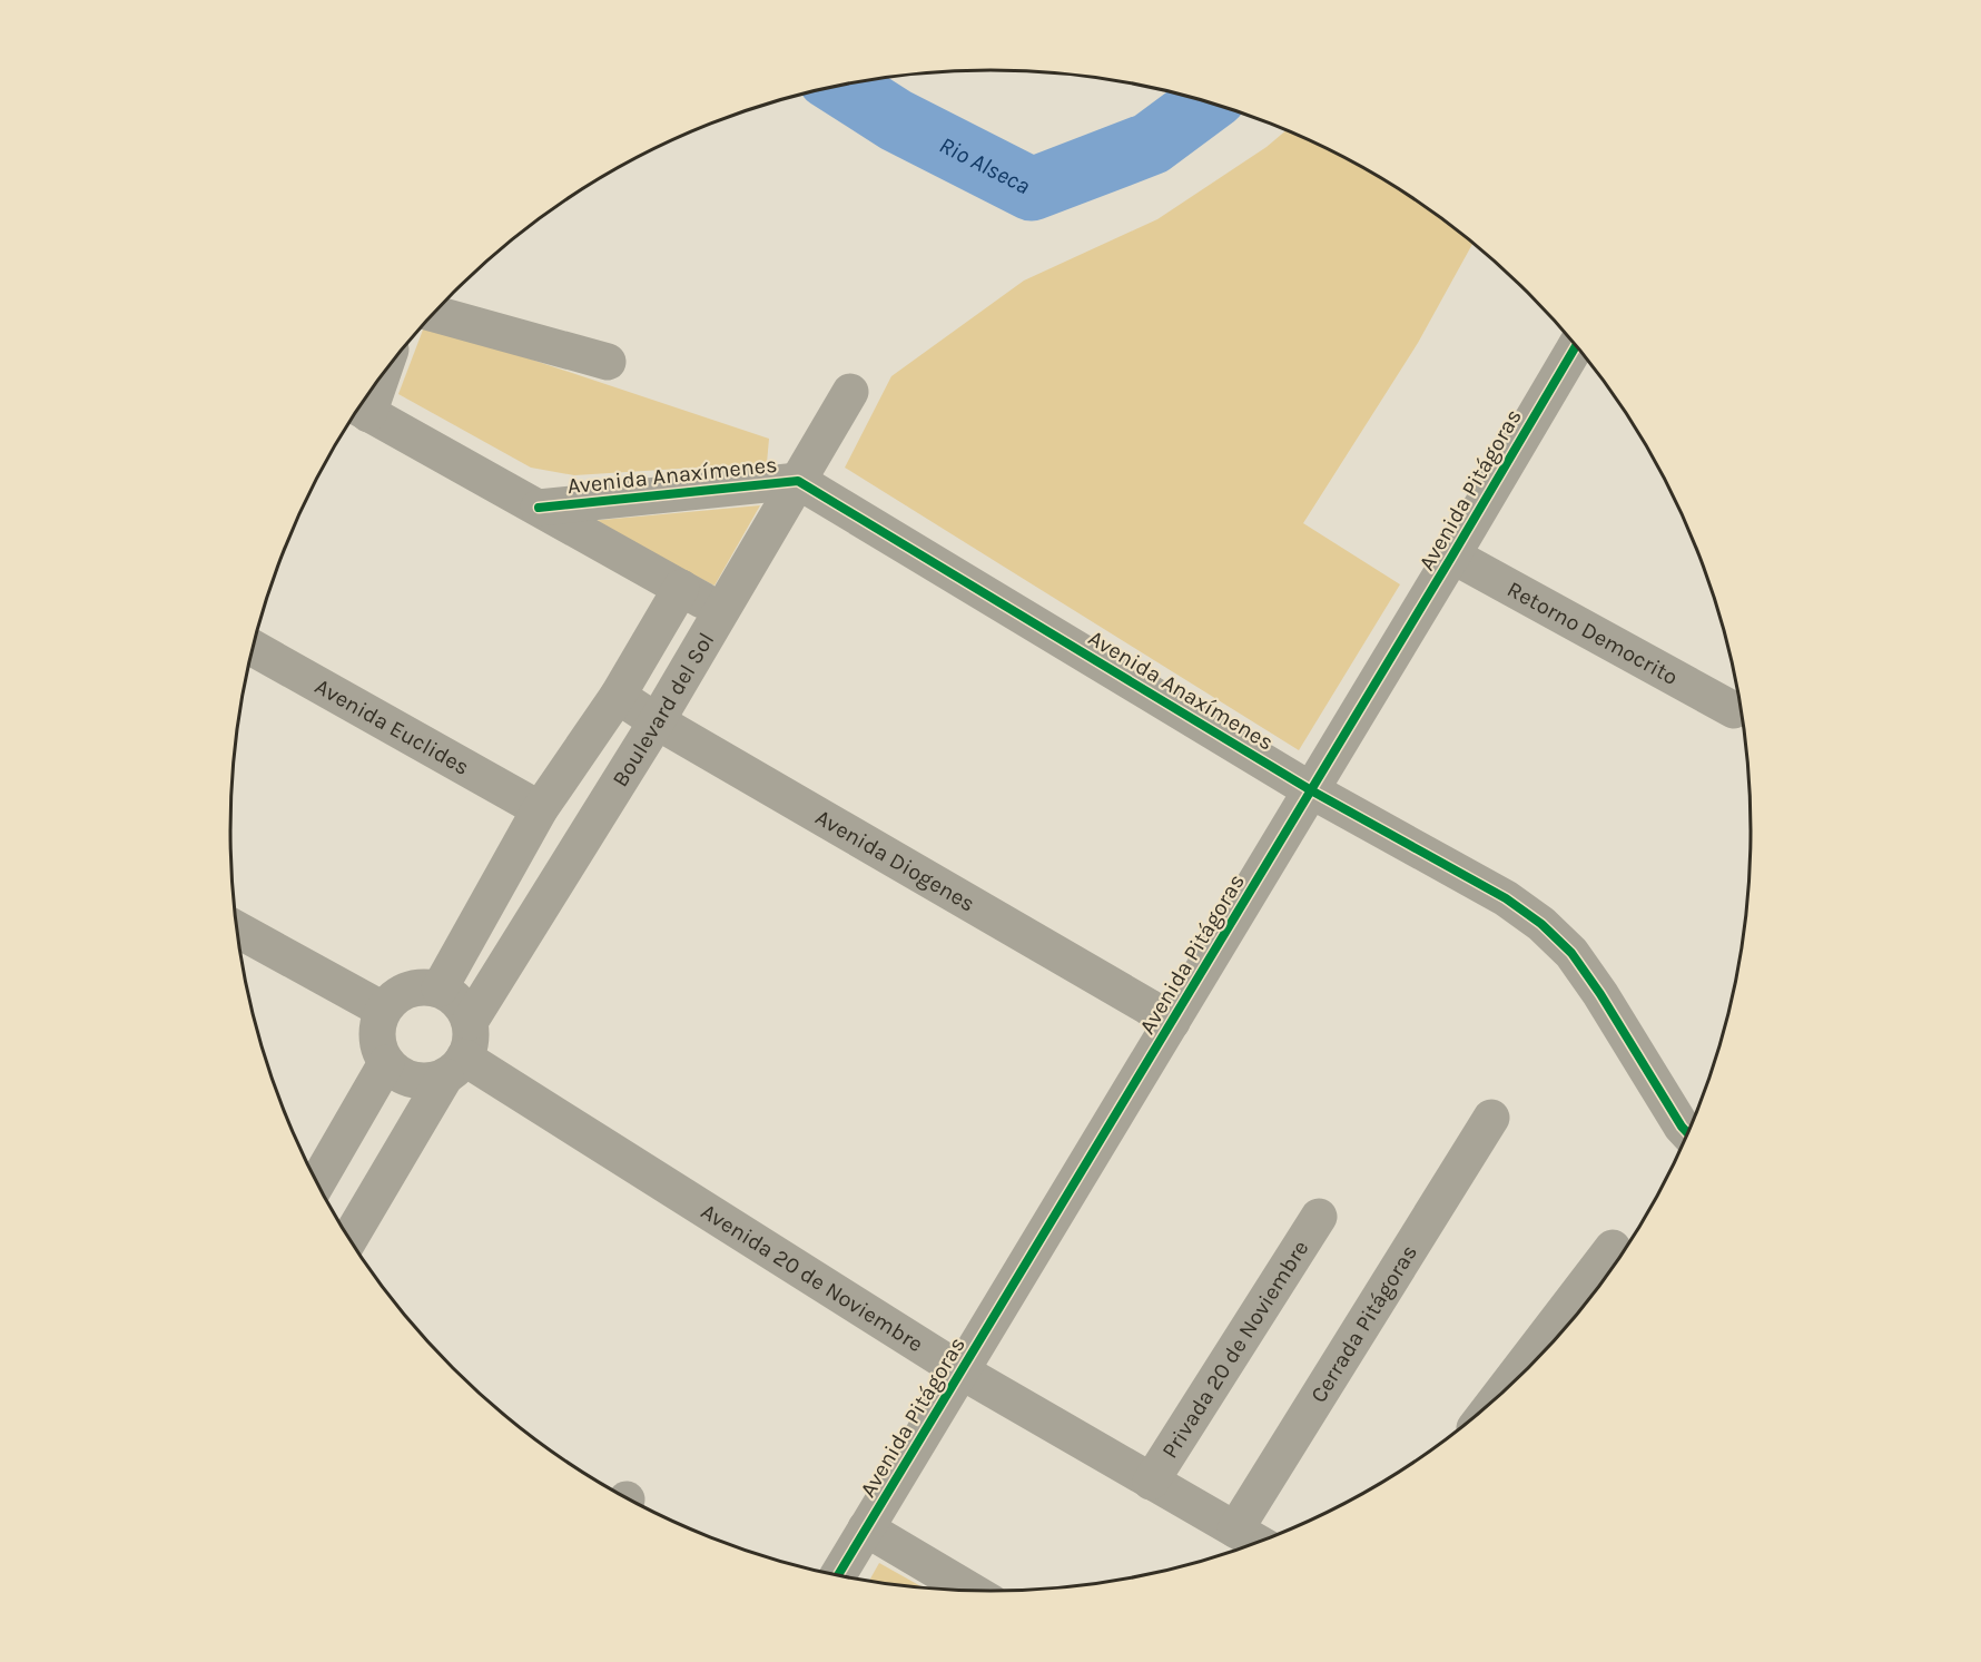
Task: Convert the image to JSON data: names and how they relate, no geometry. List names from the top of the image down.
{
  "streets": {
    "street": [
      "Avenida Anaxímenes",
      "Avenida Pitágoras",
      "Retorno Democrito",
      "Boulevard del Sol",
      "Avenida Euclides",
      "Avenida Diogenes",
      "Avenida 20 de Noviembre",
      "Cerrada Pitágoras",
      "Privada 20 de Noviembre"
    ]
  },
  "crossings": [
    ["Avenida Anaxímenes", "Avenida Pitágoras"],
    ["Avenida Anaxímenes", "Boulevard del Sol"],
    ["Avenida Pitágoras", "Retorno Democrito"],
    ["Avenida Pitágoras", "Avenida Diogenes"],
    ["Avenida Pitágoras", "Avenida 20 de Noviembre"],
    ["Boulevard del Sol", "Avenida Euclides"],
    ["Boulevard del Sol", "Avenida Diogenes"],
    ["Boulevard del Sol", "Avenida 20 de Noviembre"],
    ["Avenida 20 de Noviembre", "Cerrada Pitágoras"],
    ["Avenida 20 de Noviembre", "Privada 20 de Noviembre"]
  ],
  "water": ["Rio Alseca"]
}
